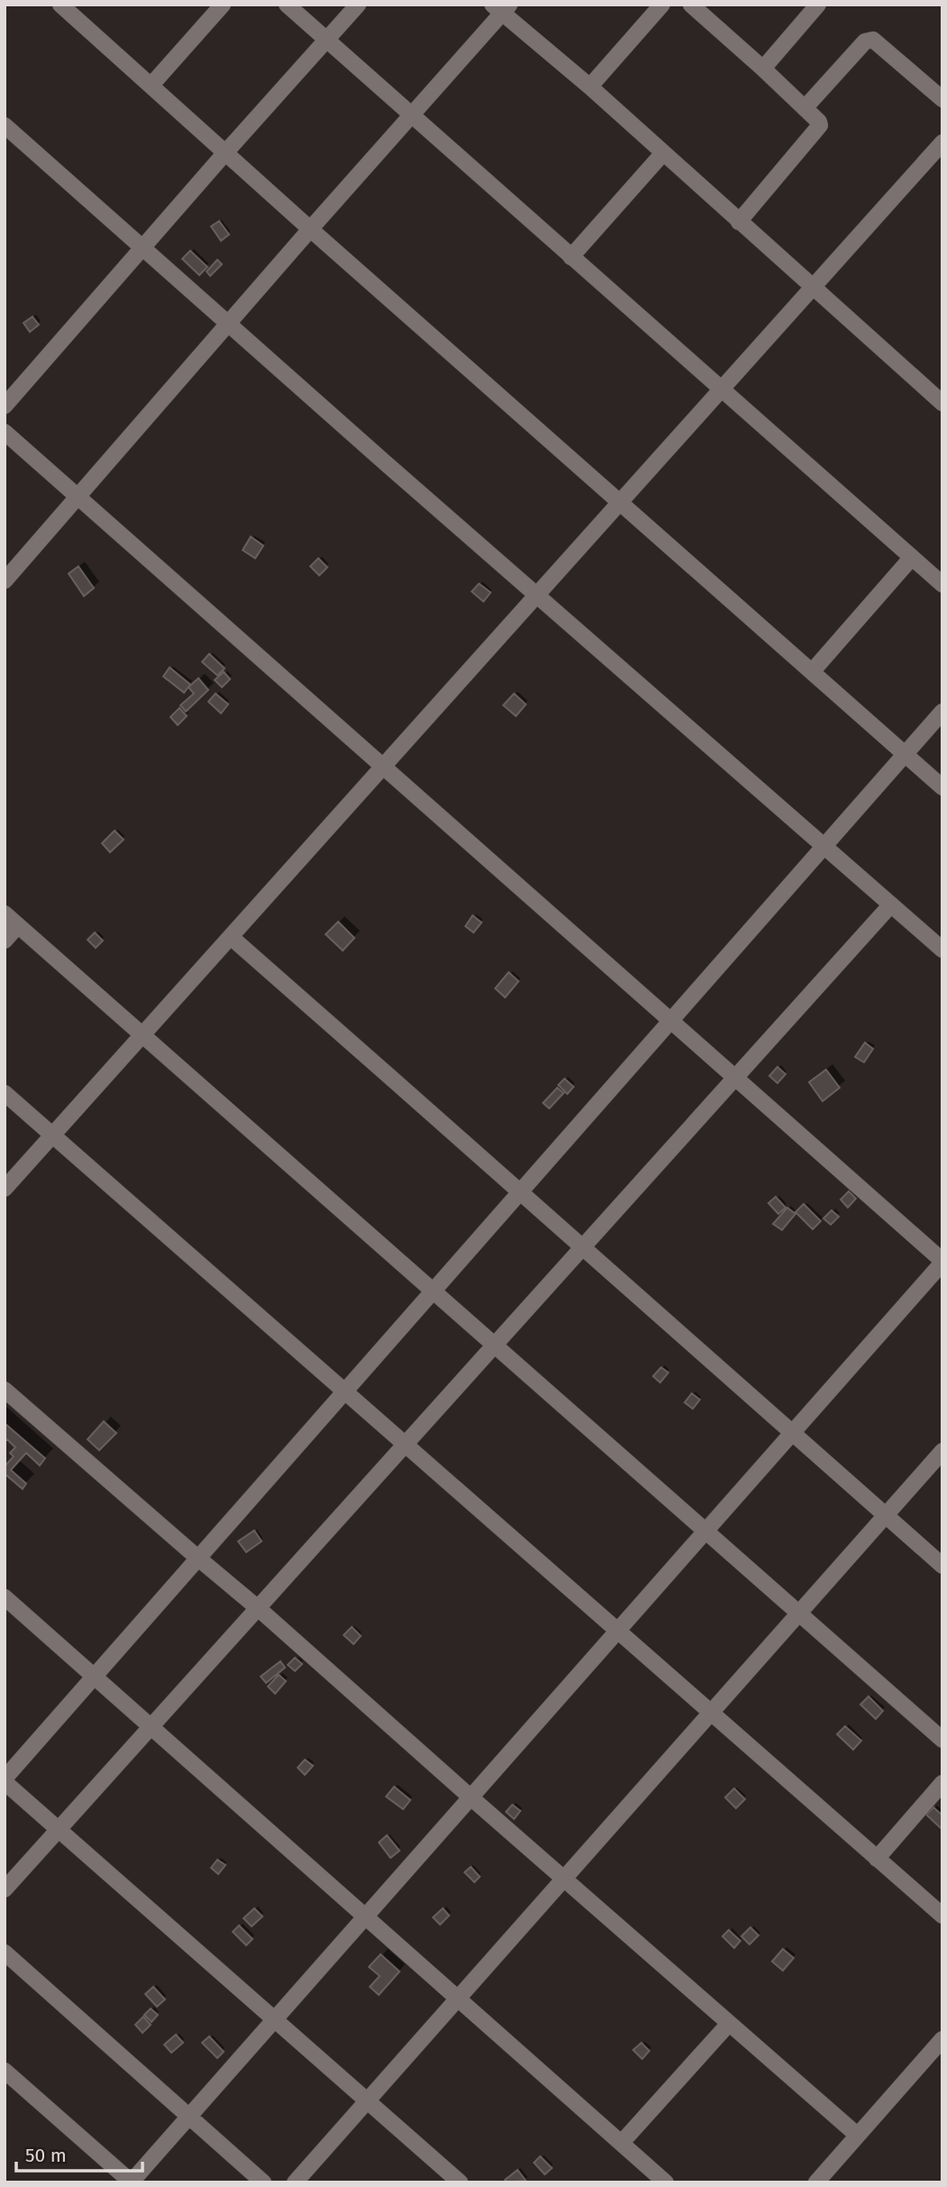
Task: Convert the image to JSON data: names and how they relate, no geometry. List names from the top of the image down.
{
  "scale_bar": "50 m"
}
